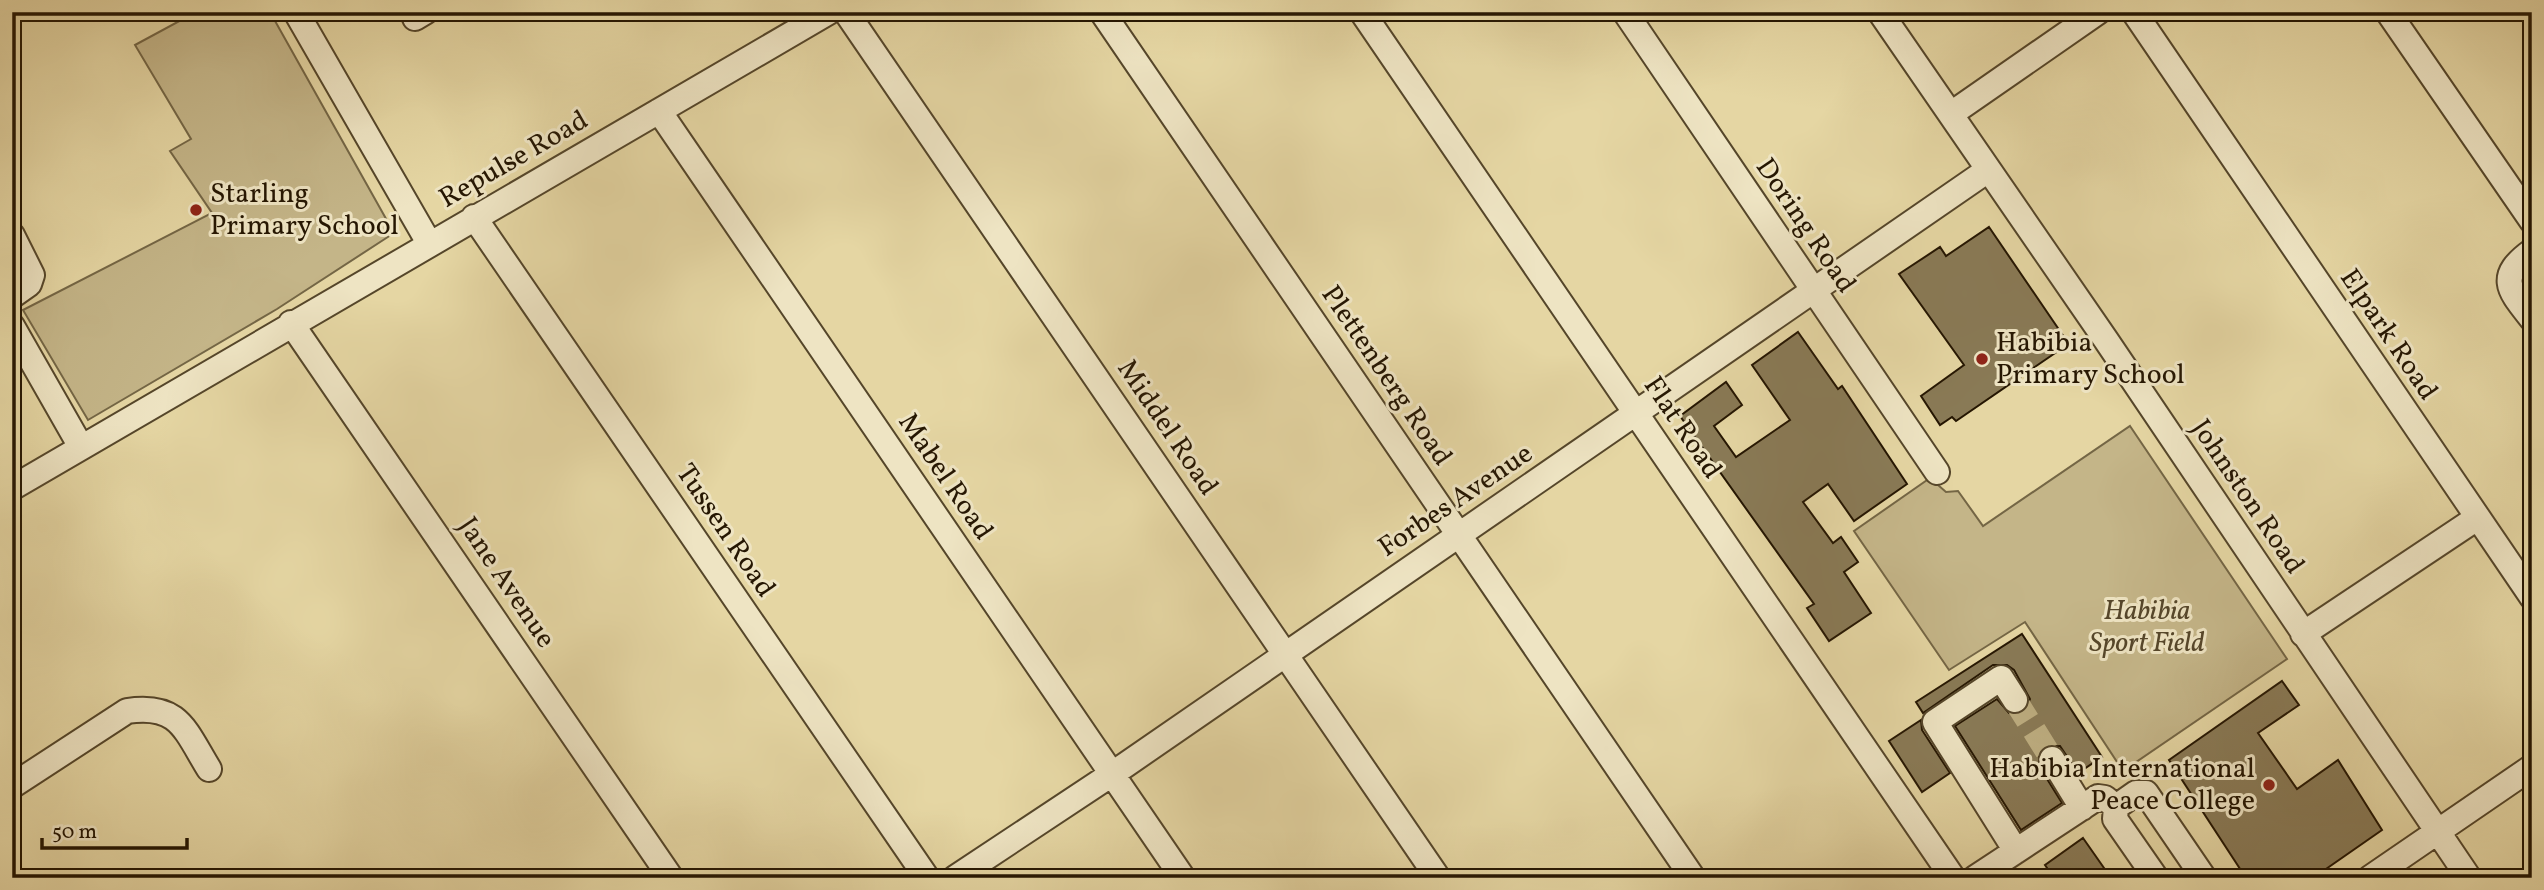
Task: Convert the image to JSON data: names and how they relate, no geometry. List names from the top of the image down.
{
  "streets": {
    "street": [
      "Repulse Road",
      "Doring Road",
      "Elpark Road",
      "Plettenberg Road",
      "Middel Road",
      "Flat Road",
      "Mabel Road",
      "Johnston Road",
      "Forbes Avenue",
      "Tussen Road",
      "Jane Avenue"
    ]
  },
  "crossings": [
    ["Repulse Road", "Mabel Road"],
    ["Repulse Road", "Tussen Road"],
    ["Repulse Road", "Jane Avenue"],
    ["Doring Road", "Forbes Avenue"],
    ["Plettenberg Road", "Forbes Avenue"],
    ["Middel Road", "Forbes Avenue"],
    ["Flat Road", "Forbes Avenue"],
    ["Mabel Road", "Forbes Avenue"],
    ["Johnston Road", "Forbes Avenue"]
  ],
  "parks": ["Habibia Sport Field"],
  "places": ["Starling Primary School", "Habibia Primary School", "Habibia International Peace College"],
  "scale_bar": "50 m"
}
